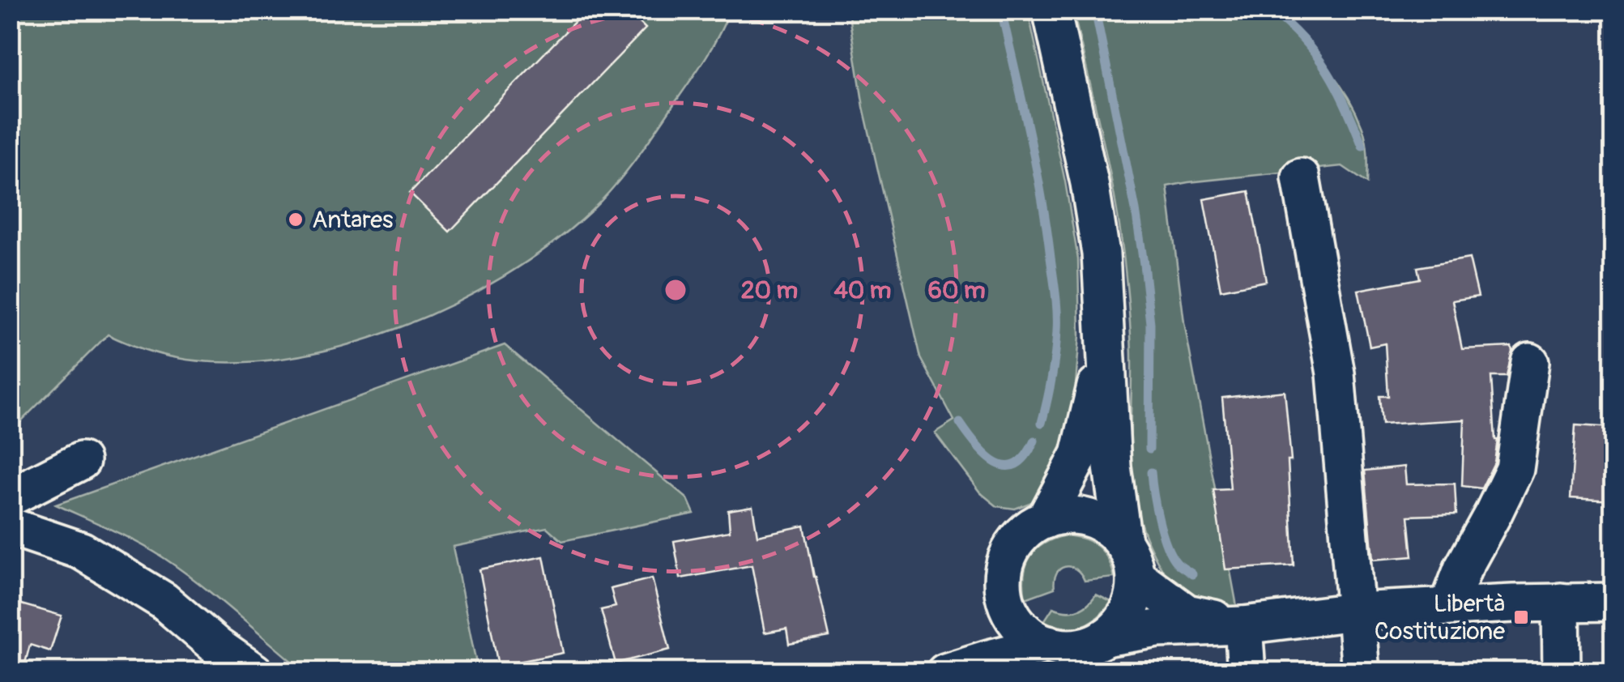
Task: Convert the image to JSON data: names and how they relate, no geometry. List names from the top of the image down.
{
  "places": {
    "other": ["Antares"],
    "transit": ["Libertà Costituzione"]
  },
  "rings": ["20 m", "40 m", "60 m"]
}
